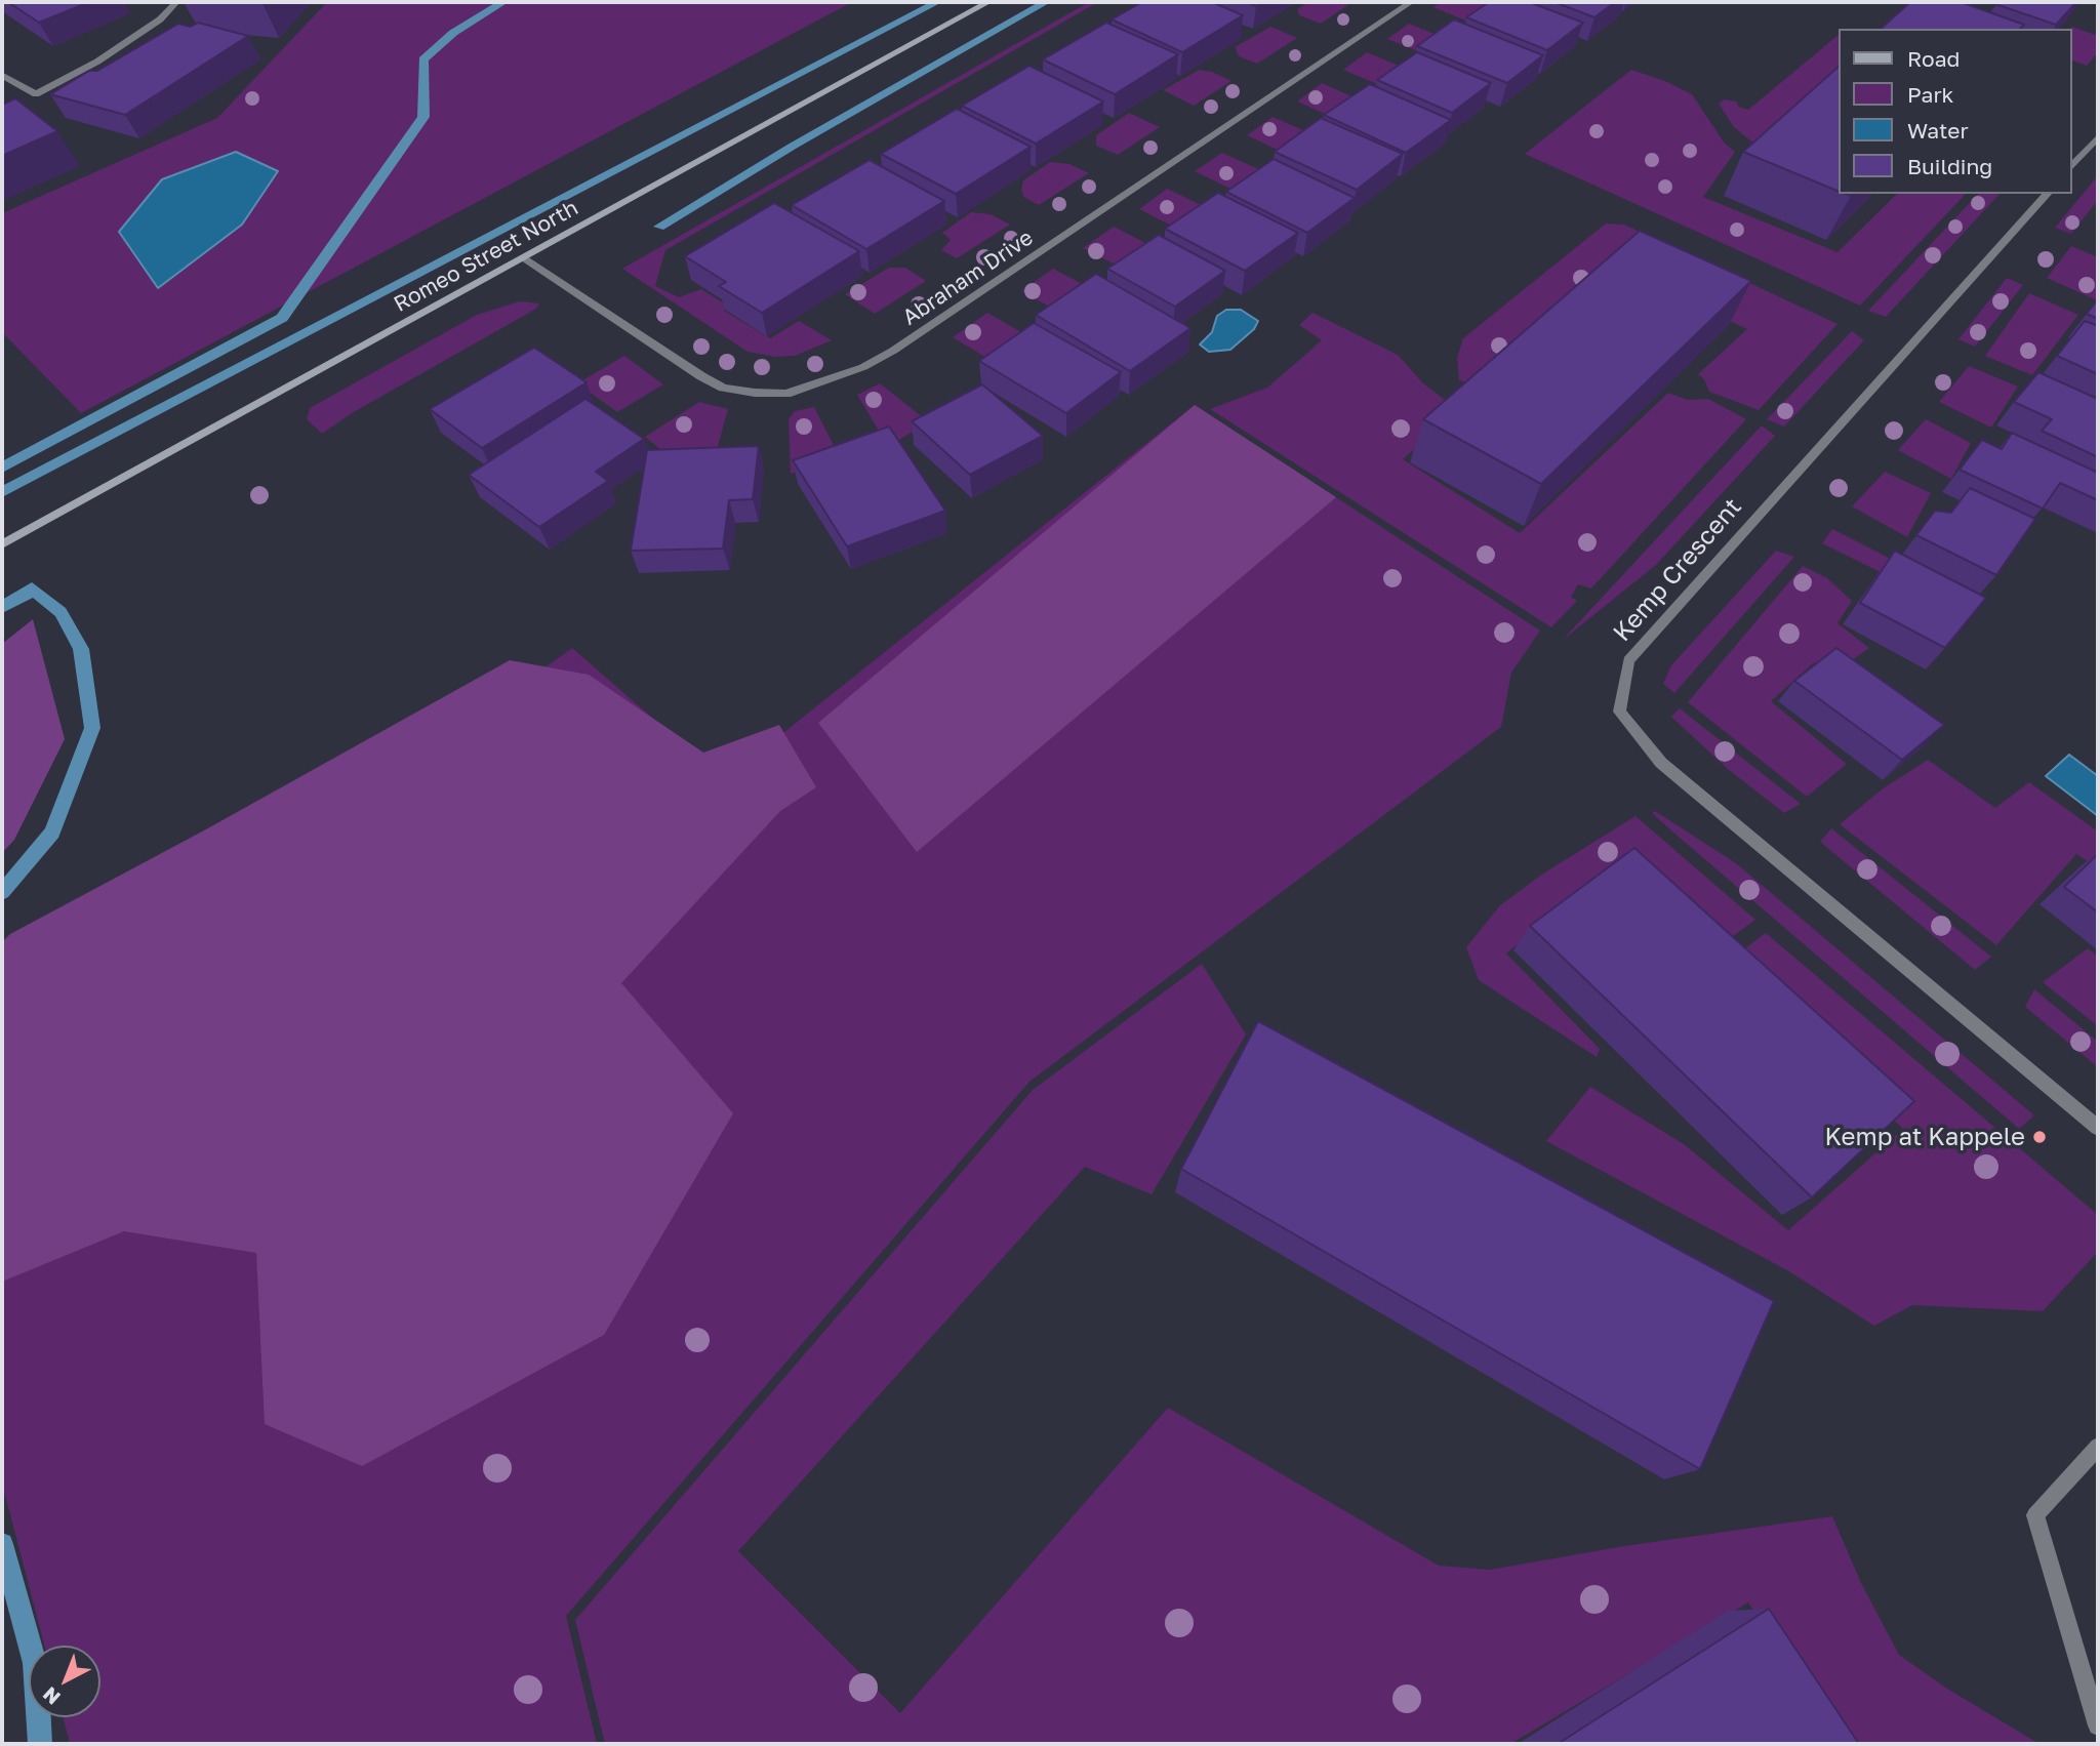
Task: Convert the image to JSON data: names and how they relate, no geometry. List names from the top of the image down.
{
  "streets": {
    "main road": ["Romeo Street North"],
    "street": ["Abraham Drive", "Kemp Crescent"]
  },
  "crossings": [
    ["Romeo Street North", "Abraham Drive"]
  ],
  "places": ["Kemp at Kappele"],
  "legend": [
    "Road",
    "Park",
    "Water",
    "Building"
  ],
  "north": "bottom left"
}
